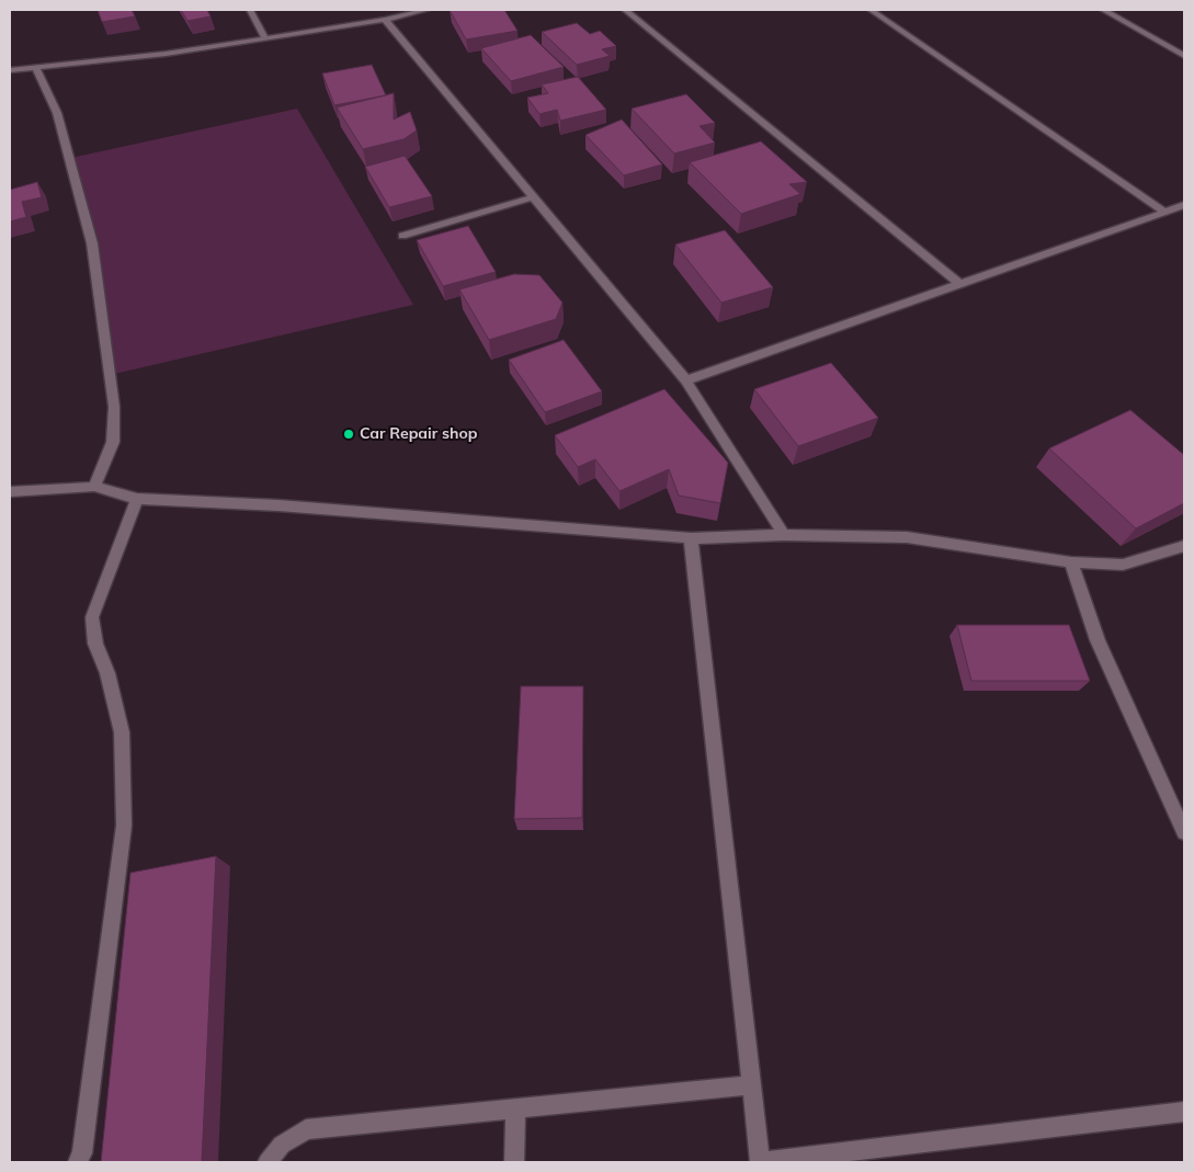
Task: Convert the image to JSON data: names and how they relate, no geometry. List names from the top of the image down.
{
  "places": ["Car Repair shop"]
}
